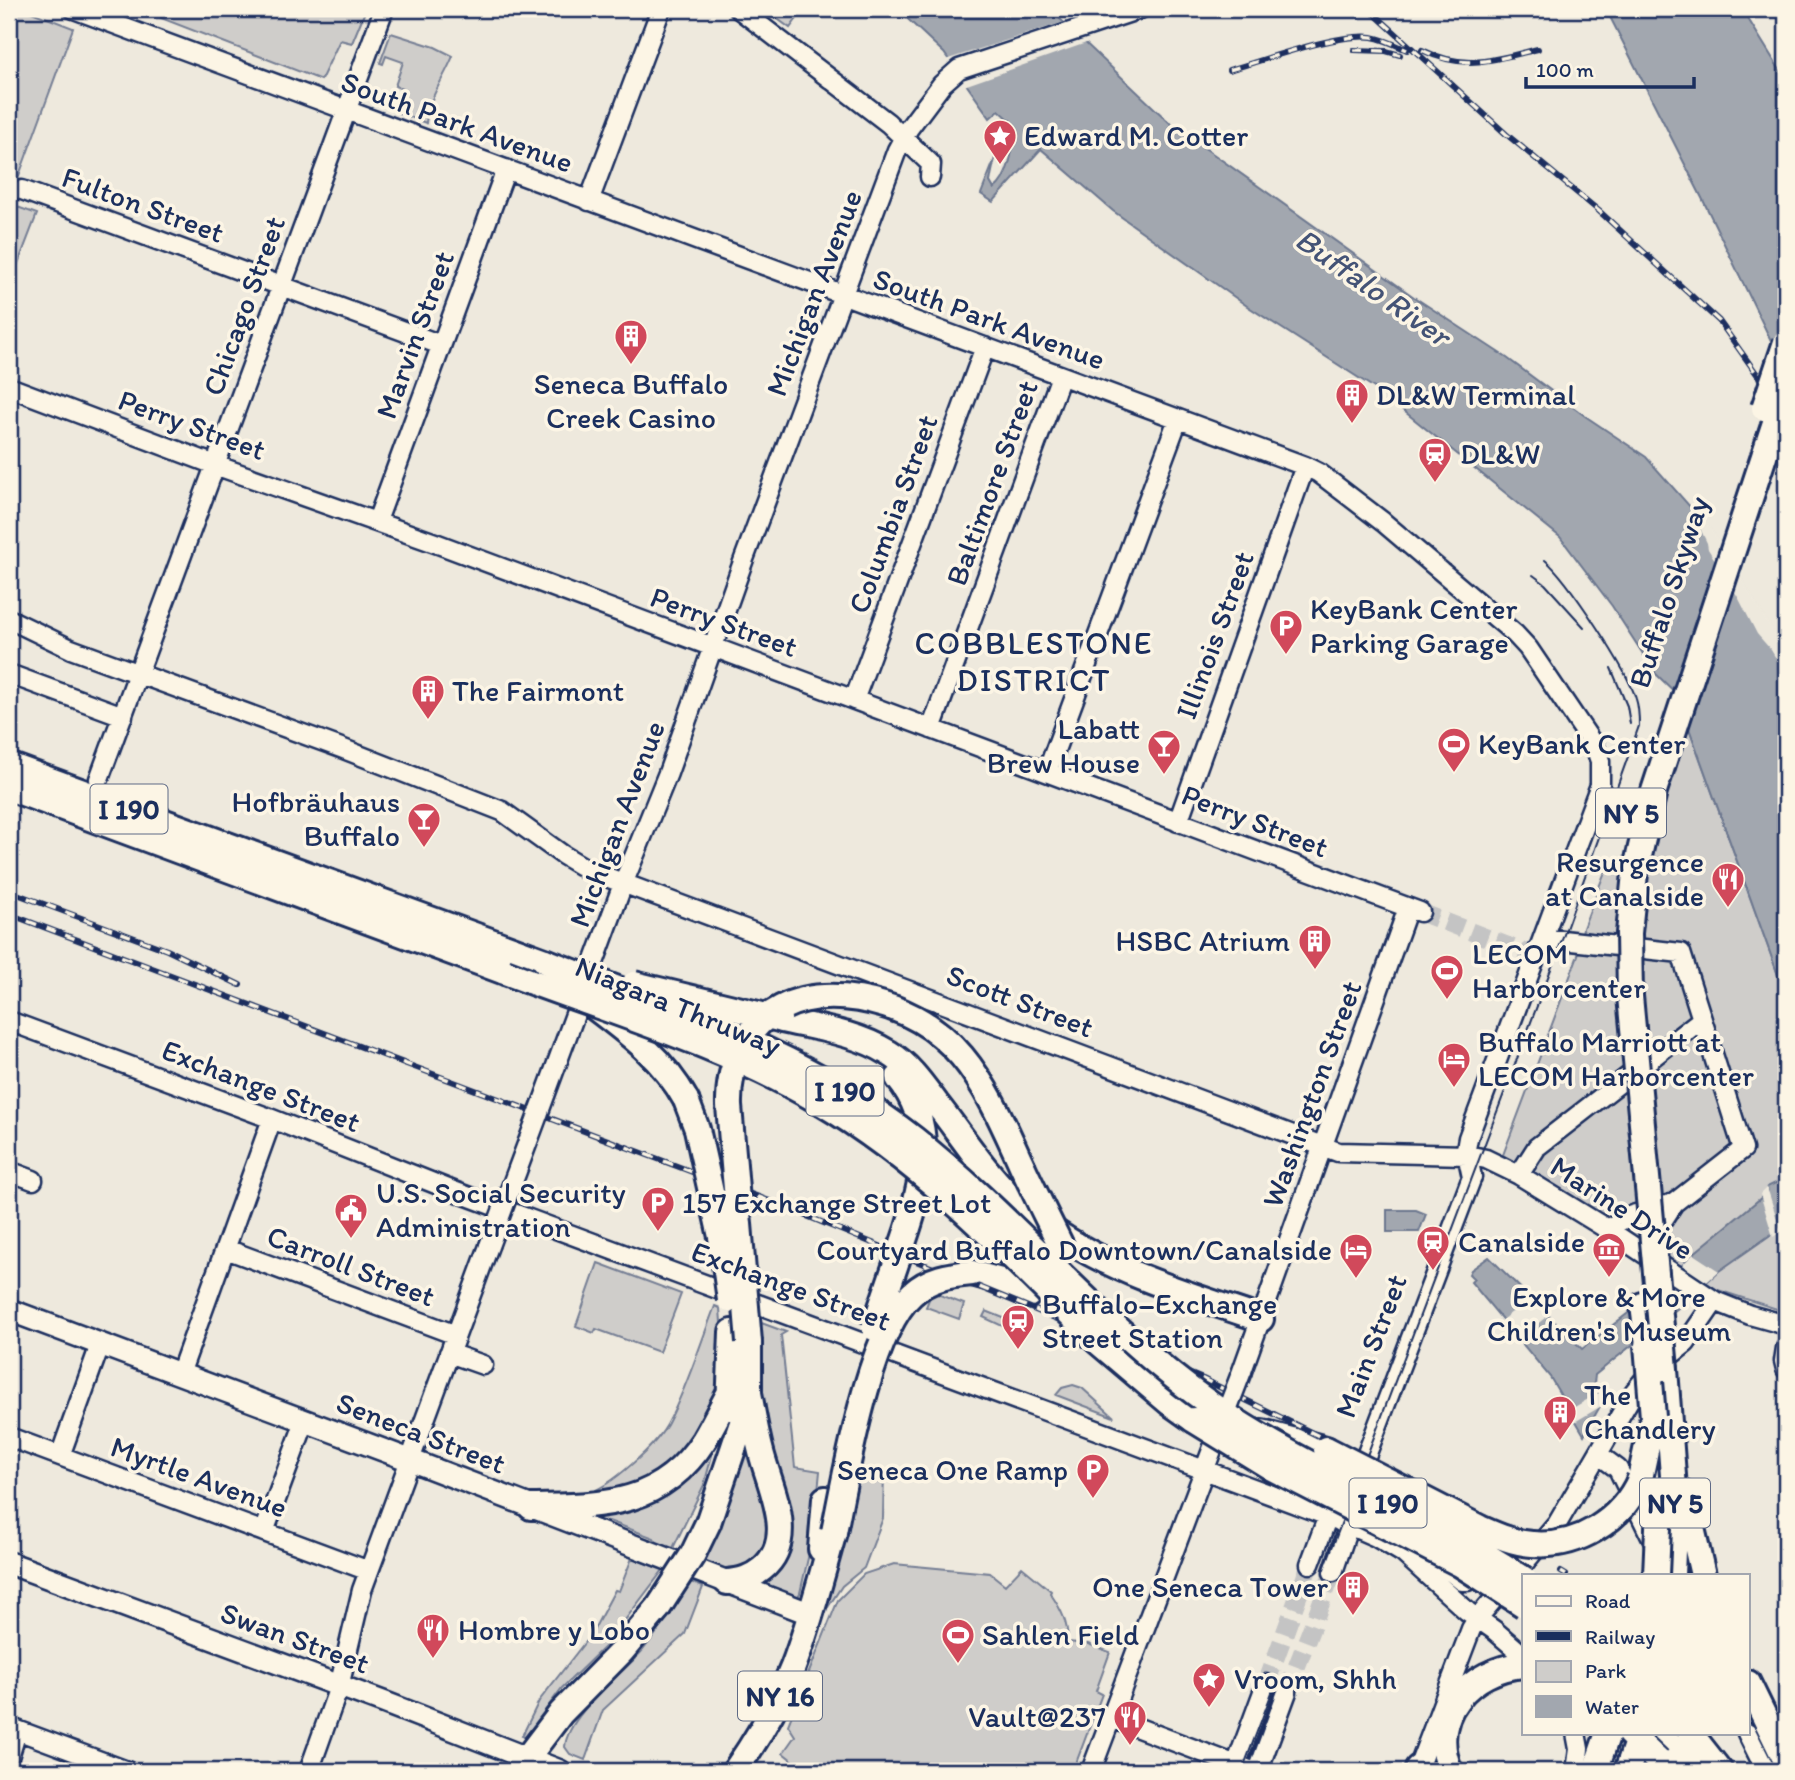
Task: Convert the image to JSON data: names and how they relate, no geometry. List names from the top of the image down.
{
  "streets": {
    "highway": [
      "Buffalo Skyway",
      "I 190",
      "NY 5",
      "Niagara Thruway",
      "NY 16"
    ],
    "main road": ["Seneca Street", "Swan Street"],
    "street": [
      "South Park Avenue",
      "Fulton Street",
      "Michigan Avenue",
      "Chicago Street",
      "Marvin Street",
      "Perry Street",
      "Baltimore Street",
      "Columbia Street",
      "Illinois Street",
      "Scott Street",
      "Exchange Street",
      "Washington Street",
      "Marine Drive",
      "Carroll Street",
      "Main Street",
      "Myrtle Avenue"
    ]
  },
  "crossings": [
    ["South Park Avenue", "Michigan Avenue"],
    ["South Park Avenue", "Chicago Street"],
    ["South Park Avenue", "Marvin Street"],
    ["South Park Avenue", "Baltimore Street"],
    ["South Park Avenue", "Columbia Street"],
    ["South Park Avenue", "Illinois Street"],
    ["South Park Avenue", "Main Street"],
    ["Fulton Street", "Chicago Street"],
    ["Fulton Street", "Marvin Street"],
    ["Michigan Avenue", "Perry Street"],
    ["Michigan Avenue", "Scott Street"],
    ["Michigan Avenue", "Carroll Street"],
    ["Michigan Avenue", "Seneca Street"],
    ["Michigan Avenue", "Myrtle Avenue"],
    ["Michigan Avenue", "Swan Street"],
    ["Chicago Street", "Perry Street"],
    ["Chicago Street", "Scott Street"],
    ["Marvin Street", "Perry Street"],
    ["Perry Street", "Baltimore Street"],
    ["Perry Street", "Columbia Street"],
    ["Perry Street", "Illinois Street"],
    ["Perry Street", "Washington Street"],
    ["Scott Street", "Washington Street"],
    ["Scott Street", "Marine Drive"],
    ["Scott Street", "Main Street"],
    ["Exchange Street", "Washington Street"],
    ["Exchange Street", "Main Street"],
    ["Marine Drive", "Main Street"],
    ["Seneca Street", "NY 16"]
  ],
  "districts": ["COBBLESTONE DISTRICT"],
  "water": ["Buffalo River"],
  "places": {
    "place": ["Edward M. Cotter", "Vroom, Shhh"],
    "building": [
      "Seneca Buffalo Creek Casino",
      "DL&W Terminal",
      "The Fairmont",
      "HSBC Atrium",
      "The Chandlery",
      "One Seneca Tower"
    ],
    "station": ["DL&W", "Canalside", "Buffalo–Exchange Street Station"],
    "parking": ["KeyBank Center Parking Garage", "157 Exchange Street Lot", "Seneca One Ramp"],
    "sports": ["KeyBank Center", "LECOM Harborcenter", "Sahlen Field"],
    "bar": ["Labatt Brew House", "Hofbräuhaus Buffalo"],
    "restaurant": ["Resurgence at Canalside", "Hombre y Lobo", "Vault@237"],
    "hotel": ["Buffalo Marriott at LECOM Harborcenter", "Courtyard Buffalo Downtown/Canalside"],
    "public building": ["U.S. Social Security Administration"],
    "museum": ["Explore & More Children's Museum"]
  },
  "legend": [
    "Road",
    "Railway",
    "Park",
    "Water"
  ],
  "scale_bar": "100 m"
}
